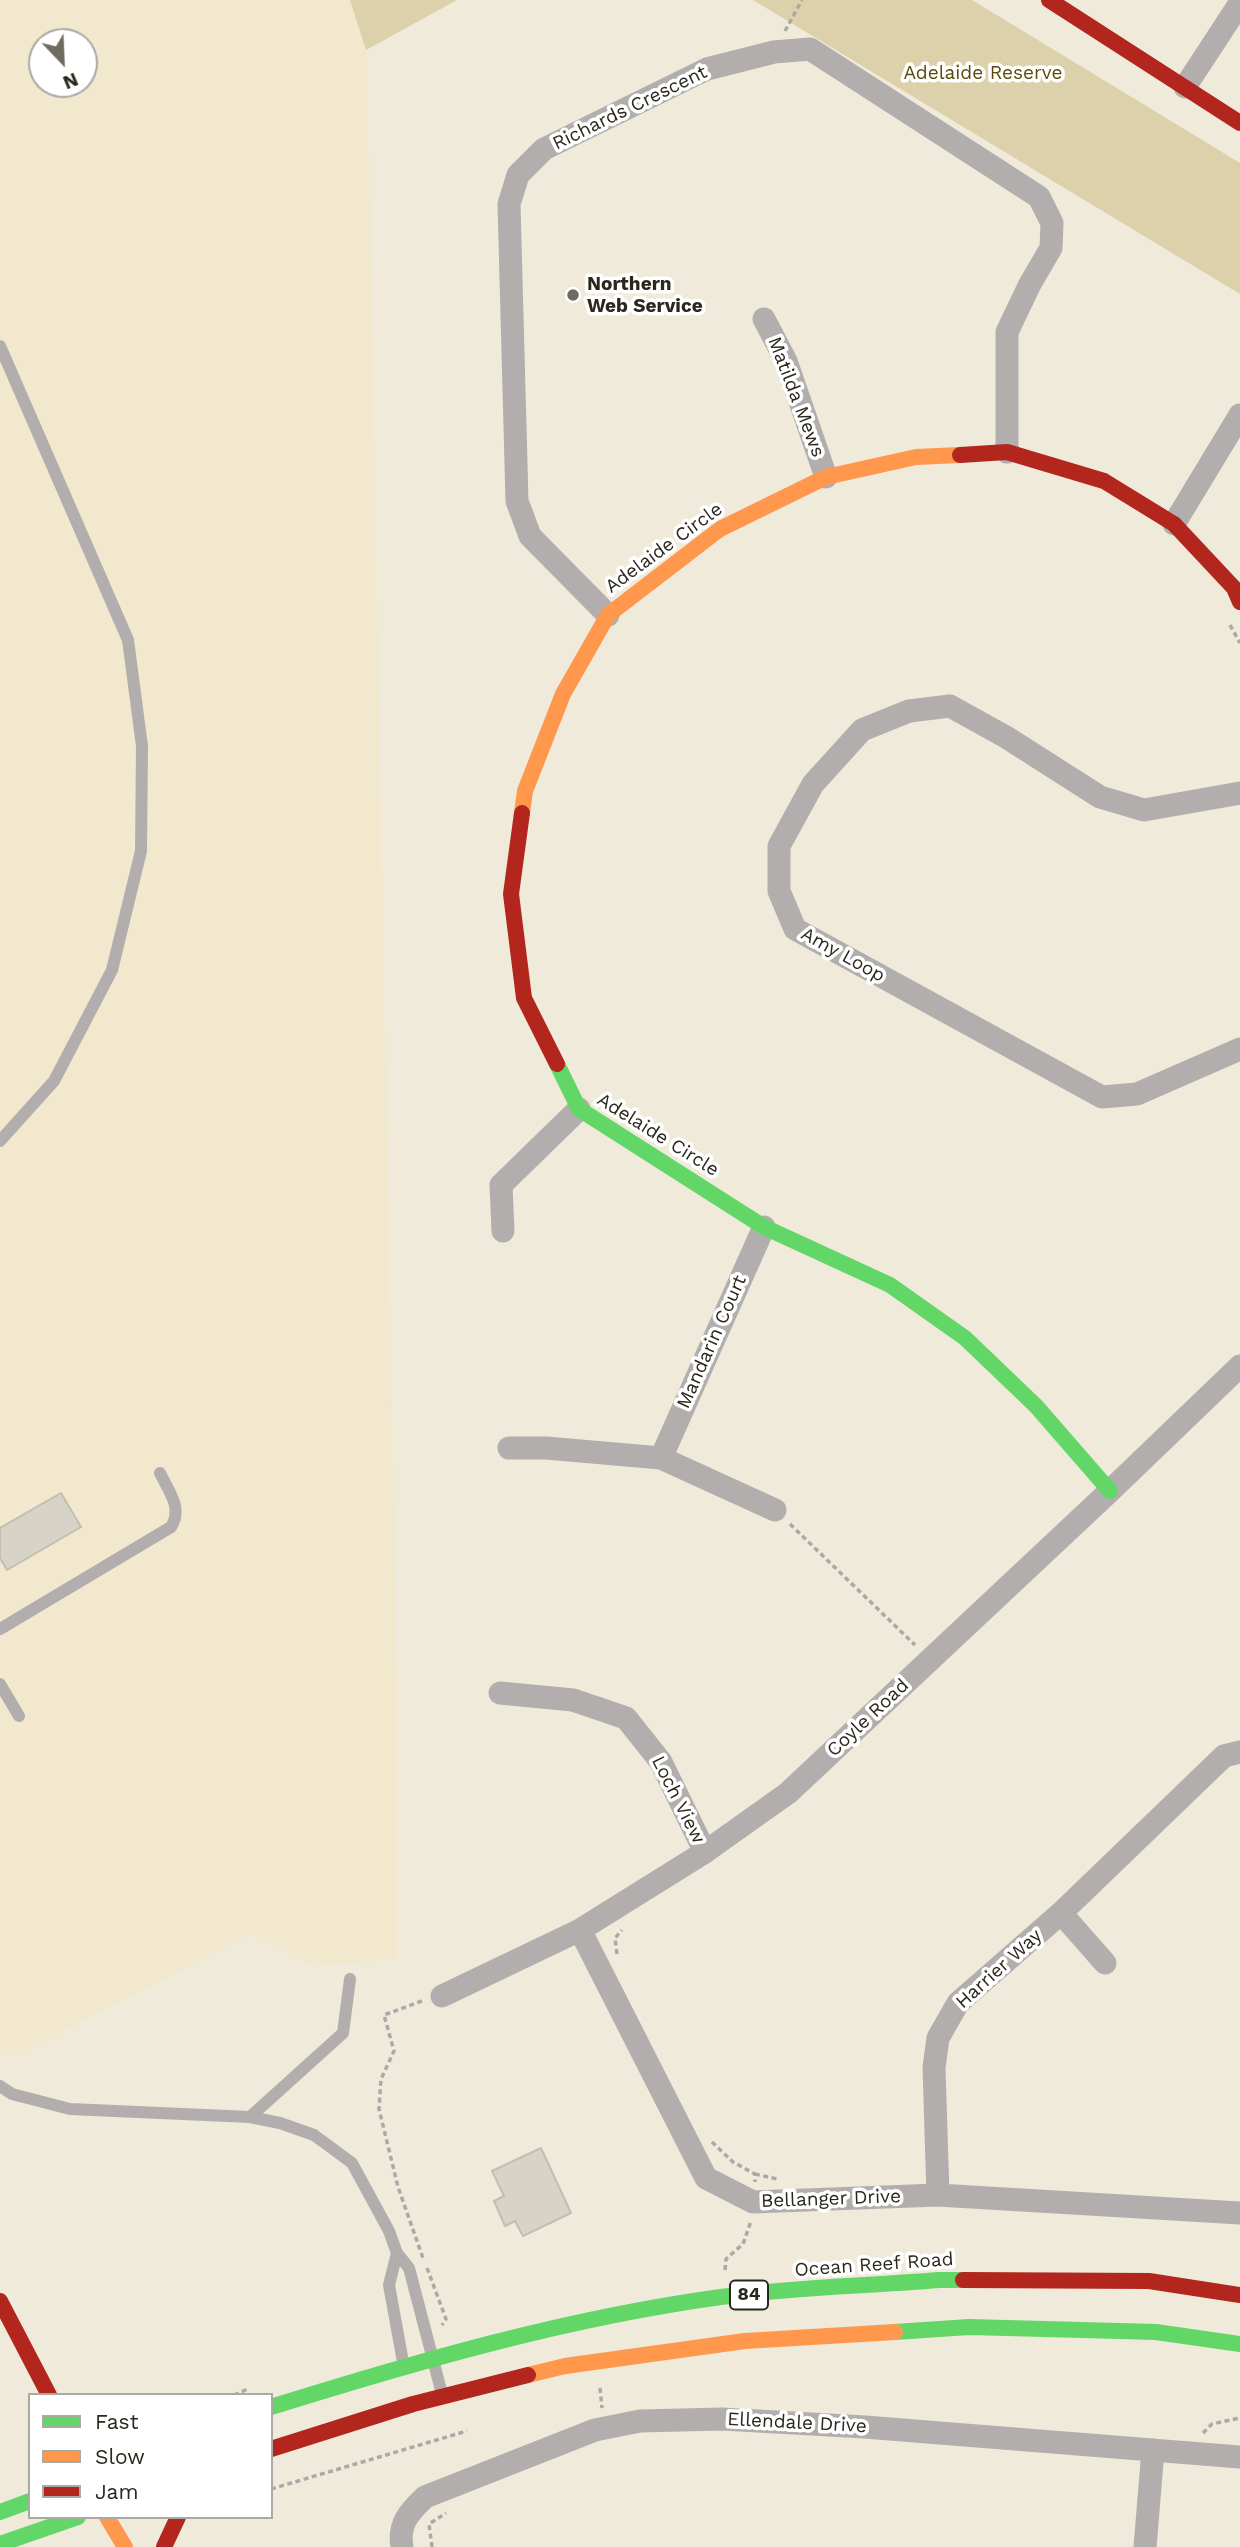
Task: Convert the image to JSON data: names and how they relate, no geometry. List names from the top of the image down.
{
  "streets": {
    "main road": ["Adelaide Circle", "Ocean Reef Road", "84"],
    "street": [
      "Richards Crescent",
      "Matilda Mews",
      "Amy Loop",
      "Mandarin Court",
      "Coyle Road",
      "Loch View",
      "Harrier Way",
      "Bellanger Drive",
      "Ellendale Drive"
    ]
  },
  "crossings": [
    ["Richards Crescent", "Adelaide Circle"],
    ["Matilda Mews", "Adelaide Circle"],
    ["Adelaide Circle", "Mandarin Court"],
    ["Adelaide Circle", "Coyle Road"],
    ["Coyle Road", "Loch View"],
    ["Coyle Road", "Bellanger Drive"],
    ["Harrier Way", "Bellanger Drive"]
  ],
  "parks": ["Adelaide Reserve"],
  "places": ["Northern Web Service"],
  "legend": ["Fast", "Slow", "Jam"],
  "north": "bottom right"
}
